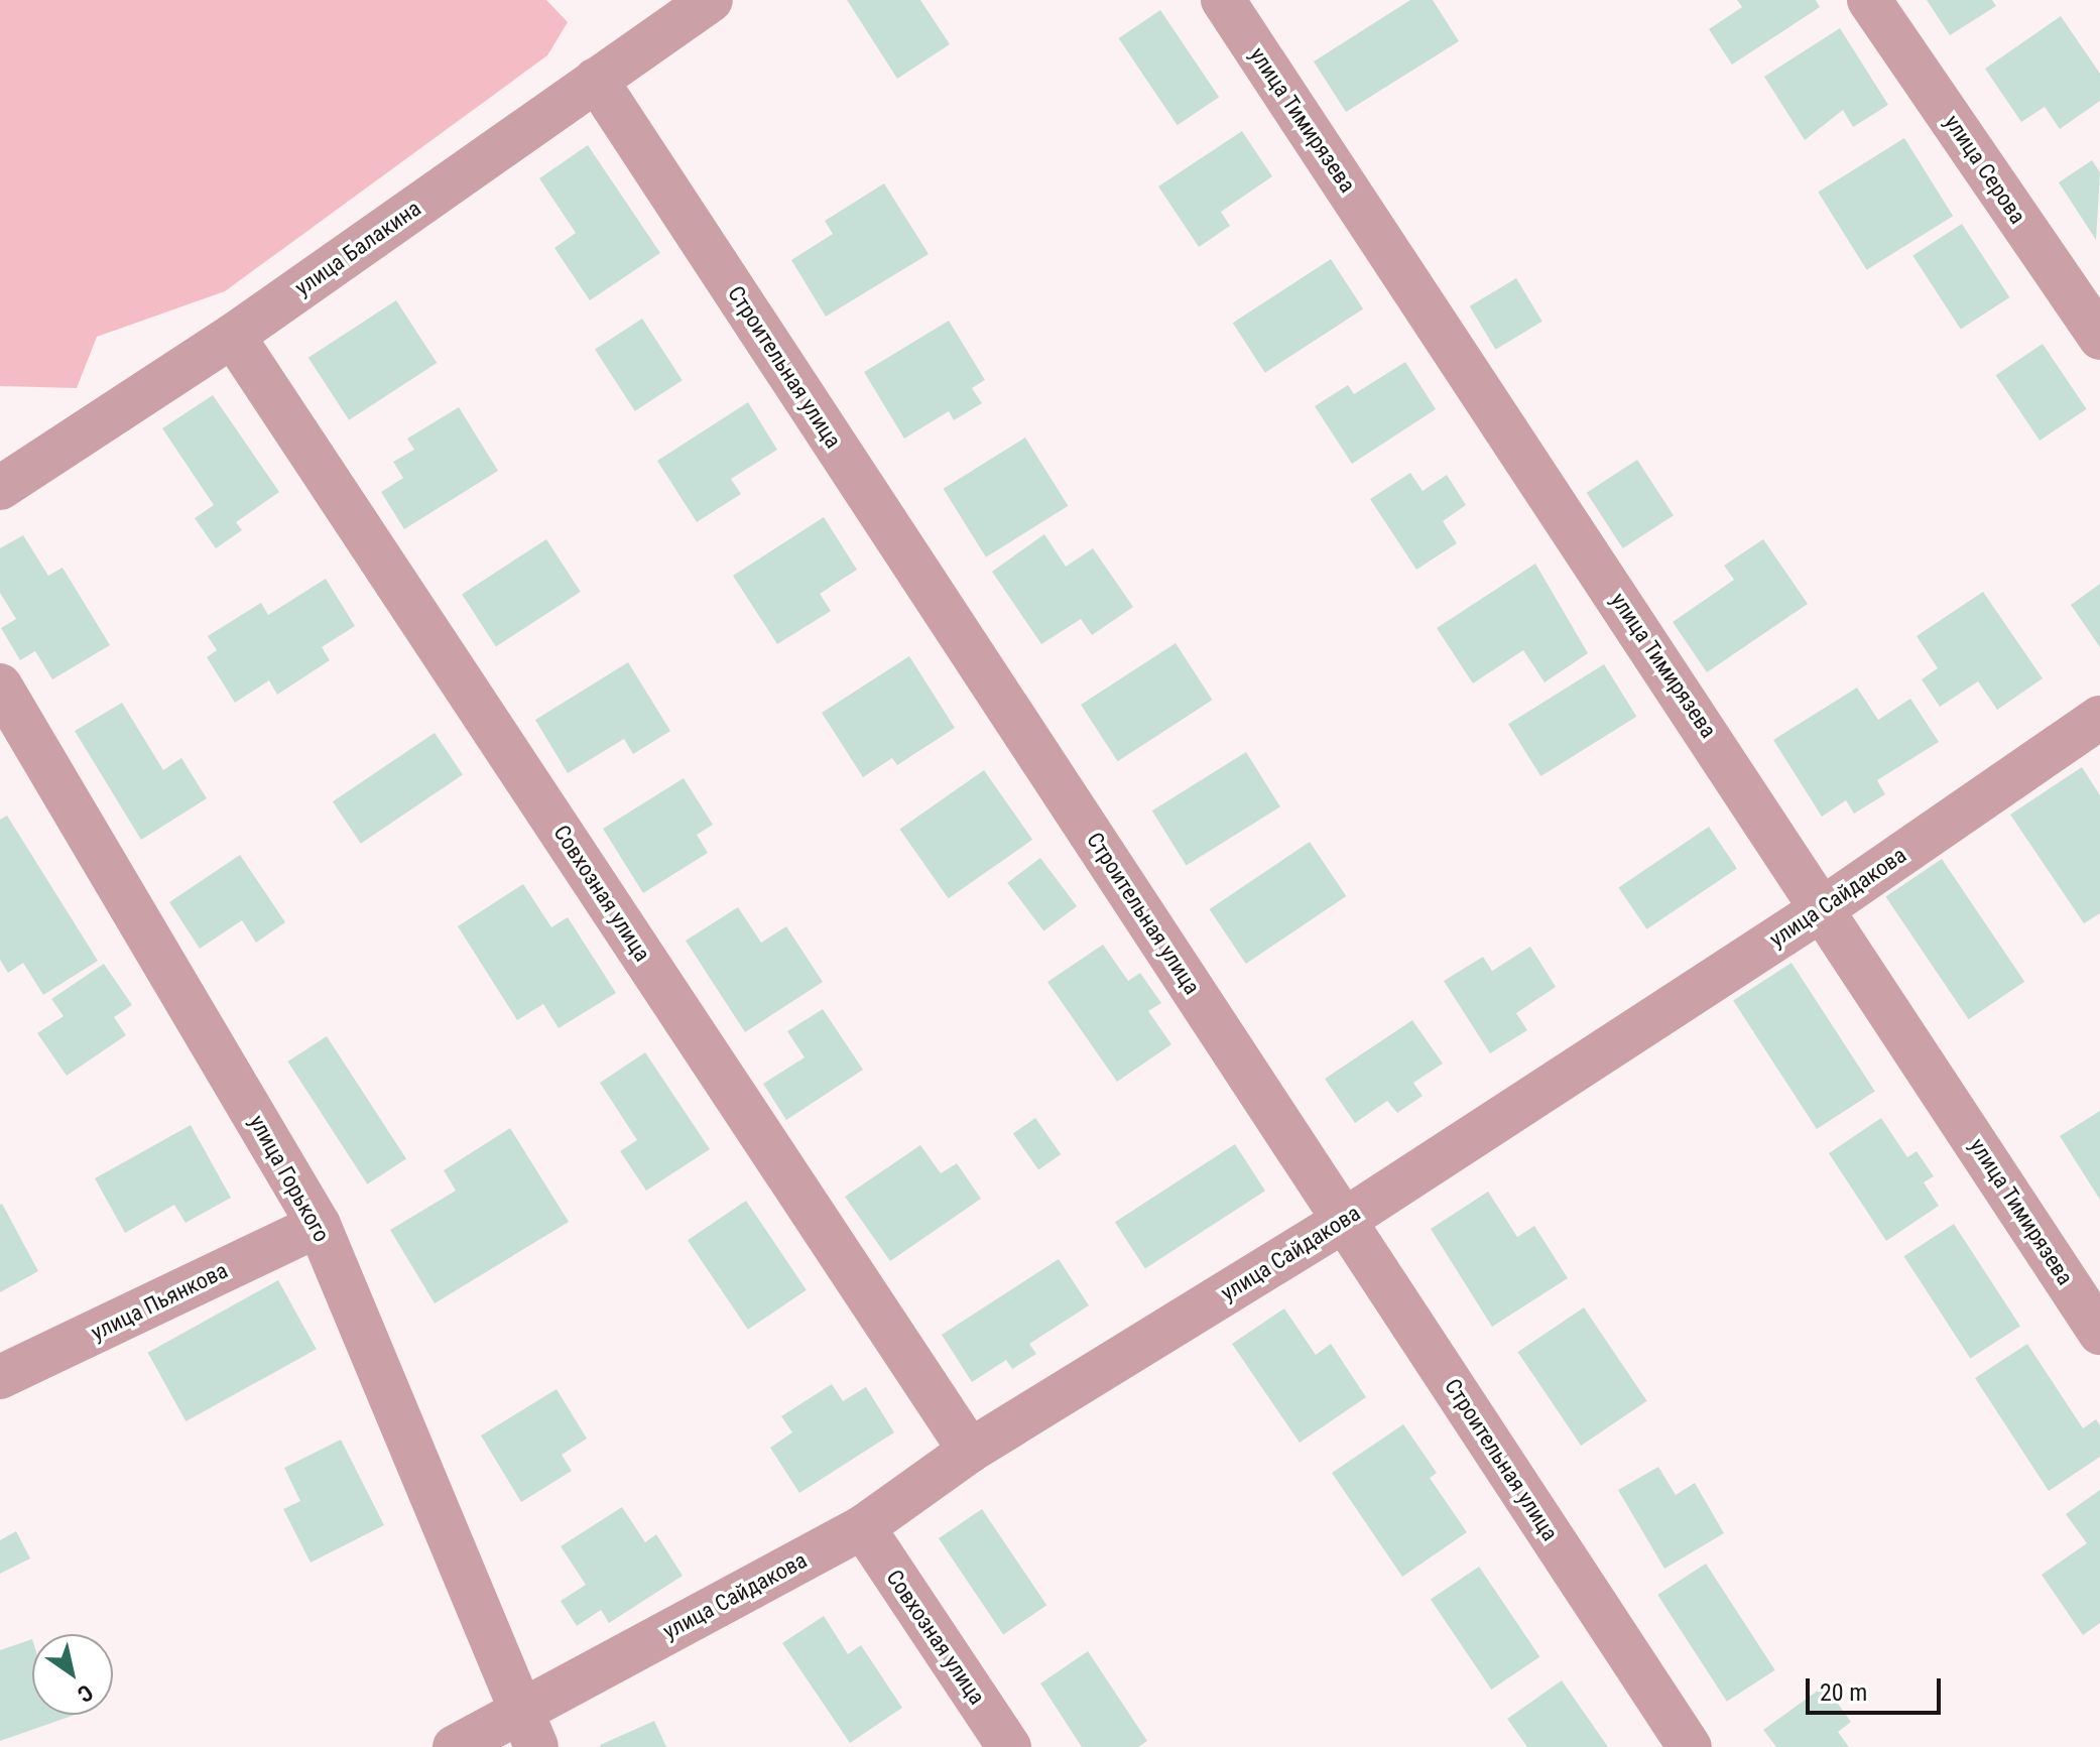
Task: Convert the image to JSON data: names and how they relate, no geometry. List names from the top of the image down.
{
  "streets": {
    "street": [
      "улица Тимирязева",
      "улица Серова",
      "улица Балакина",
      "Строительная улица",
      "Совхозная улица",
      "улица Сайдакова",
      "улица Горького",
      "улица Пьянкова"
    ]
  },
  "crossings": [
    ["улица Тимирязева", "улица Сайдакова"],
    ["улица Балакина", "Строительная улица"],
    ["улица Балакина", "Совхозная улица"],
    ["Строительная улица", "улица Сайдакова"],
    ["Совхозная улица", "улица Сайдакова"],
    ["улица Сайдакова", "улица Горького"],
    ["улица Горького", "улица Пьянкова"]
  ],
  "scale_bar": "20 m",
  "north": "bottom right"
}
